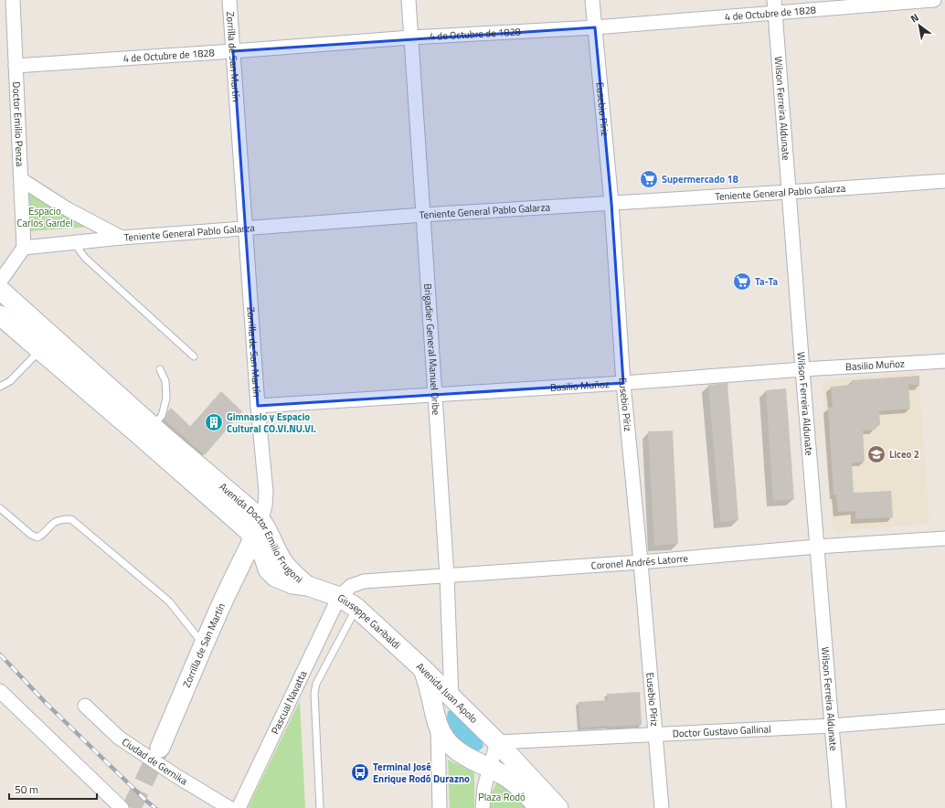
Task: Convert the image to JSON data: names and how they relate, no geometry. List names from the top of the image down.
{
  "streets": {
    "street": [
      "4 de Octubre de 1828",
      "Zorrilla de San Martín",
      "Eusebio Píriz",
      "Wilson Ferreira Aldunate",
      "Doctor Emilio Penza",
      "Teniente General Pablo Galarza",
      "Brigadier General Manuel Oribe",
      "Basilio Muñoz",
      "Avenida Doctor Emilio Frugoni",
      "Coronel Andrés Latorre",
      "Giuseppe Garibaldi",
      "Pascual Navatta",
      "Avenida Juan Apolo",
      "Doctor Gustavo Gallinal",
      "Ciudad de Gernika"
    ]
  },
  "crossings": [
    ["4 de Octubre de 1828", "Zorrilla de San Martín"],
    ["4 de Octubre de 1828", "Eusebio Píriz"],
    ["4 de Octubre de 1828", "Wilson Ferreira Aldunate"],
    ["4 de Octubre de 1828", "Doctor Emilio Penza"],
    ["4 de Octubre de 1828", "Brigadier General Manuel Oribe"],
    ["Zorrilla de San Martín", "Teniente General Pablo Galarza"],
    ["Zorrilla de San Martín", "Basilio Muñoz"],
    ["Zorrilla de San Martín", "Avenida Doctor Emilio Frugoni"],
    ["Eusebio Píriz", "Teniente General Pablo Galarza"],
    ["Eusebio Píriz", "Basilio Muñoz"],
    ["Eusebio Píriz", "Coronel Andrés Latorre"],
    ["Eusebio Píriz", "Doctor Gustavo Gallinal"],
    ["Wilson Ferreira Aldunate", "Teniente General Pablo Galarza"],
    ["Wilson Ferreira Aldunate", "Basilio Muñoz"],
    ["Wilson Ferreira Aldunate", "Coronel Andrés Latorre"],
    ["Wilson Ferreira Aldunate", "Doctor Gustavo Gallinal"],
    ["Doctor Emilio Penza", "Teniente General Pablo Galarza"],
    ["Teniente General Pablo Galarza", "Brigadier General Manuel Oribe"],
    ["Brigadier General Manuel Oribe", "Basilio Muñoz"],
    ["Brigadier General Manuel Oribe", "Coronel Andrés Latorre"],
    ["Brigadier General Manuel Oribe", "Avenida Juan Apolo"],
    ["Avenida Doctor Emilio Frugoni", "Giuseppe Garibaldi"],
    ["Coronel Andrés Latorre", "Giuseppe Garibaldi"],
    ["Coronel Andrés Latorre", "Pascual Navatta"],
    ["Giuseppe Garibaldi", "Pascual Navatta"],
    ["Giuseppe Garibaldi", "Avenida Juan Apolo"],
    ["Avenida Juan Apolo", "Doctor Gustavo Gallinal"]
  ],
  "parks": ["Espacio Carlos Gardel", "Plaza Rodó"],
  "places": {
    "supermarket": ["Supermercado 18", "Ta-Ta"],
    "building": ["Gimnasio y Espacio Cultural CO.VI.NU.VI."],
    "school or university": ["Liceo 2"],
    "bus stop": ["Terminal José Enrique Rodó Durazno"]
  },
  "scale_bar": "50 m",
  "north": "top left"
}
